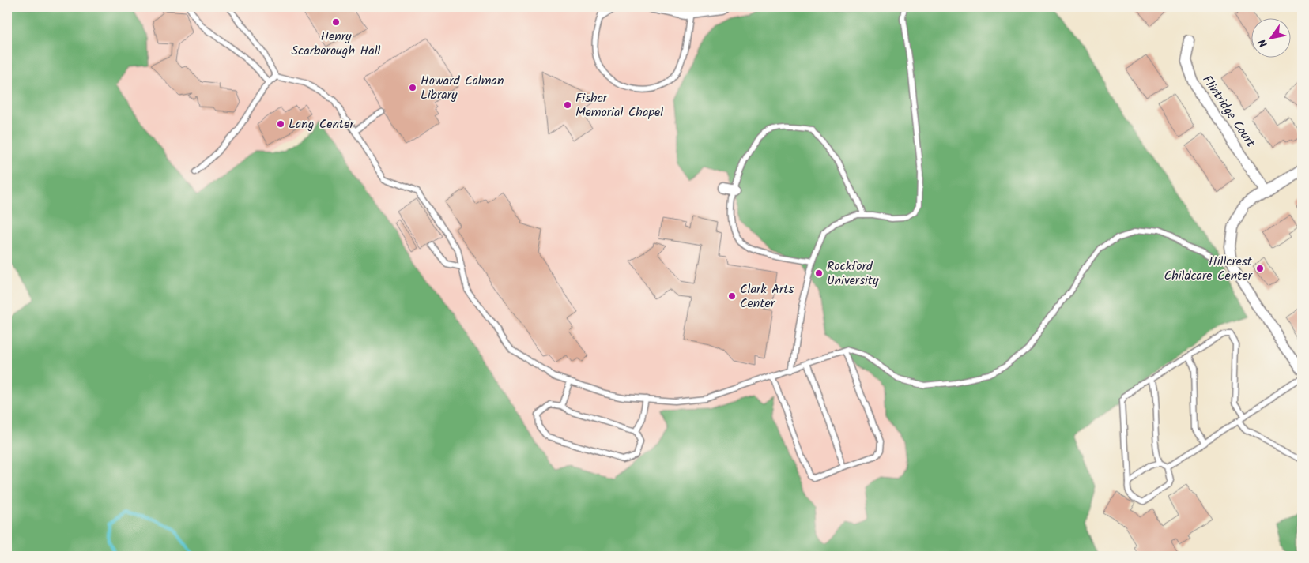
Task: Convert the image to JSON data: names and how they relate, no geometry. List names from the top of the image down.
{
  "streets": {
    "street": ["Flintridge Court"]
  },
  "places": [
    "Henry Scarborough Hall",
    "Howard Colman Library",
    "Fisher Memorial Chapel",
    "Lang Center",
    "Hillcrest Childcare Center",
    "Rockford University",
    "Clark Arts Center"
  ],
  "north": "bottom left"
}
